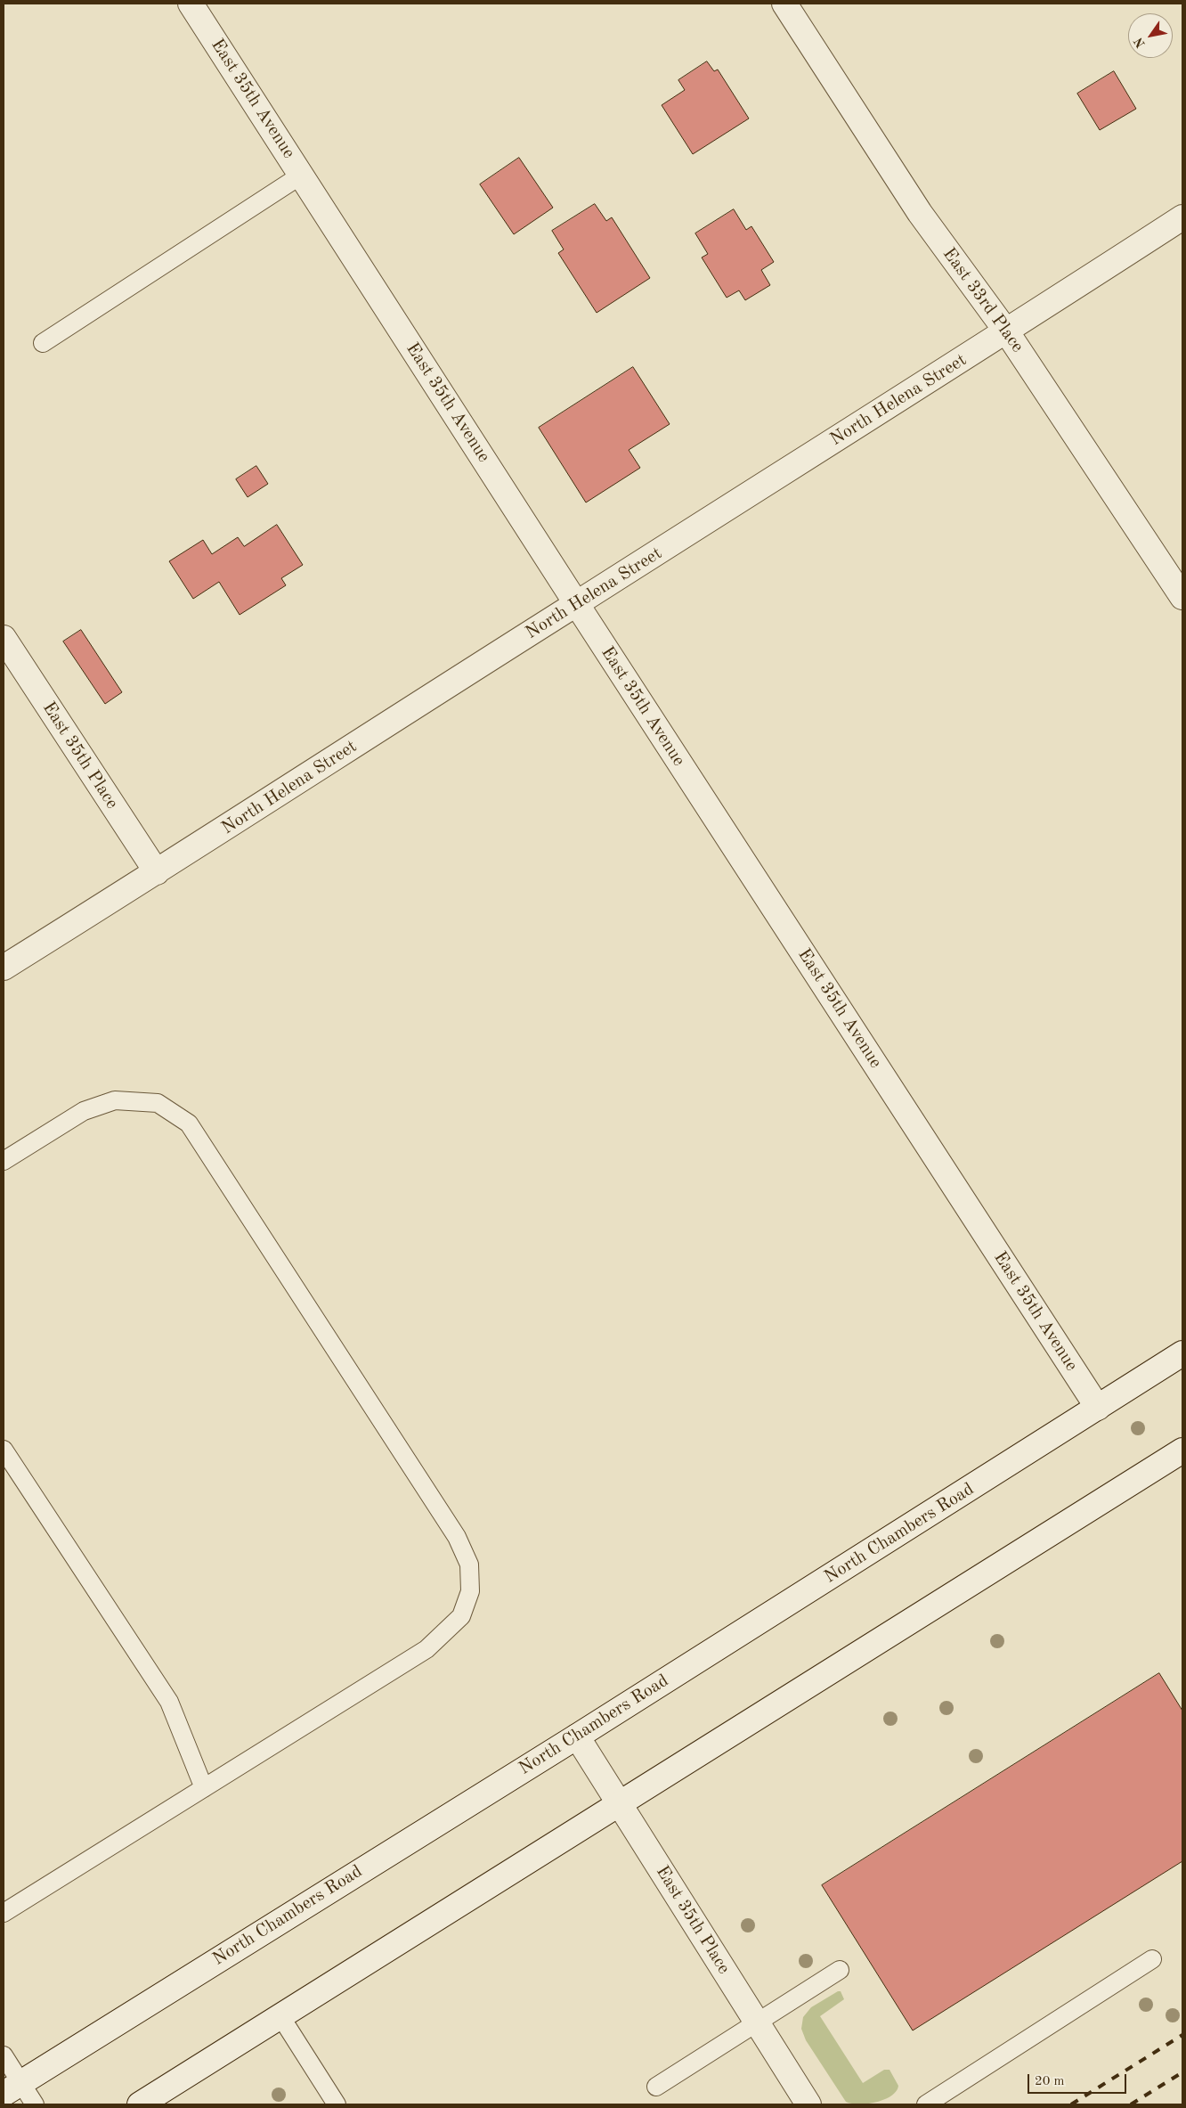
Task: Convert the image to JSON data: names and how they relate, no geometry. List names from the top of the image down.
{
  "streets": {
    "street": [
      "East 35th Avenue",
      "East 33rd Place",
      "North Helena Street",
      "East 35th Place",
      "North Chambers Road"
    ]
  },
  "crossings": [
    ["East 35th Avenue", "North Helena Street"],
    ["East 35th Avenue", "North Chambers Road"],
    ["East 33rd Place", "North Helena Street"],
    ["North Helena Street", "East 35th Place"],
    ["East 35th Place", "North Chambers Road"]
  ],
  "scale_bar": "20 m",
  "north": "bottom left"
}
